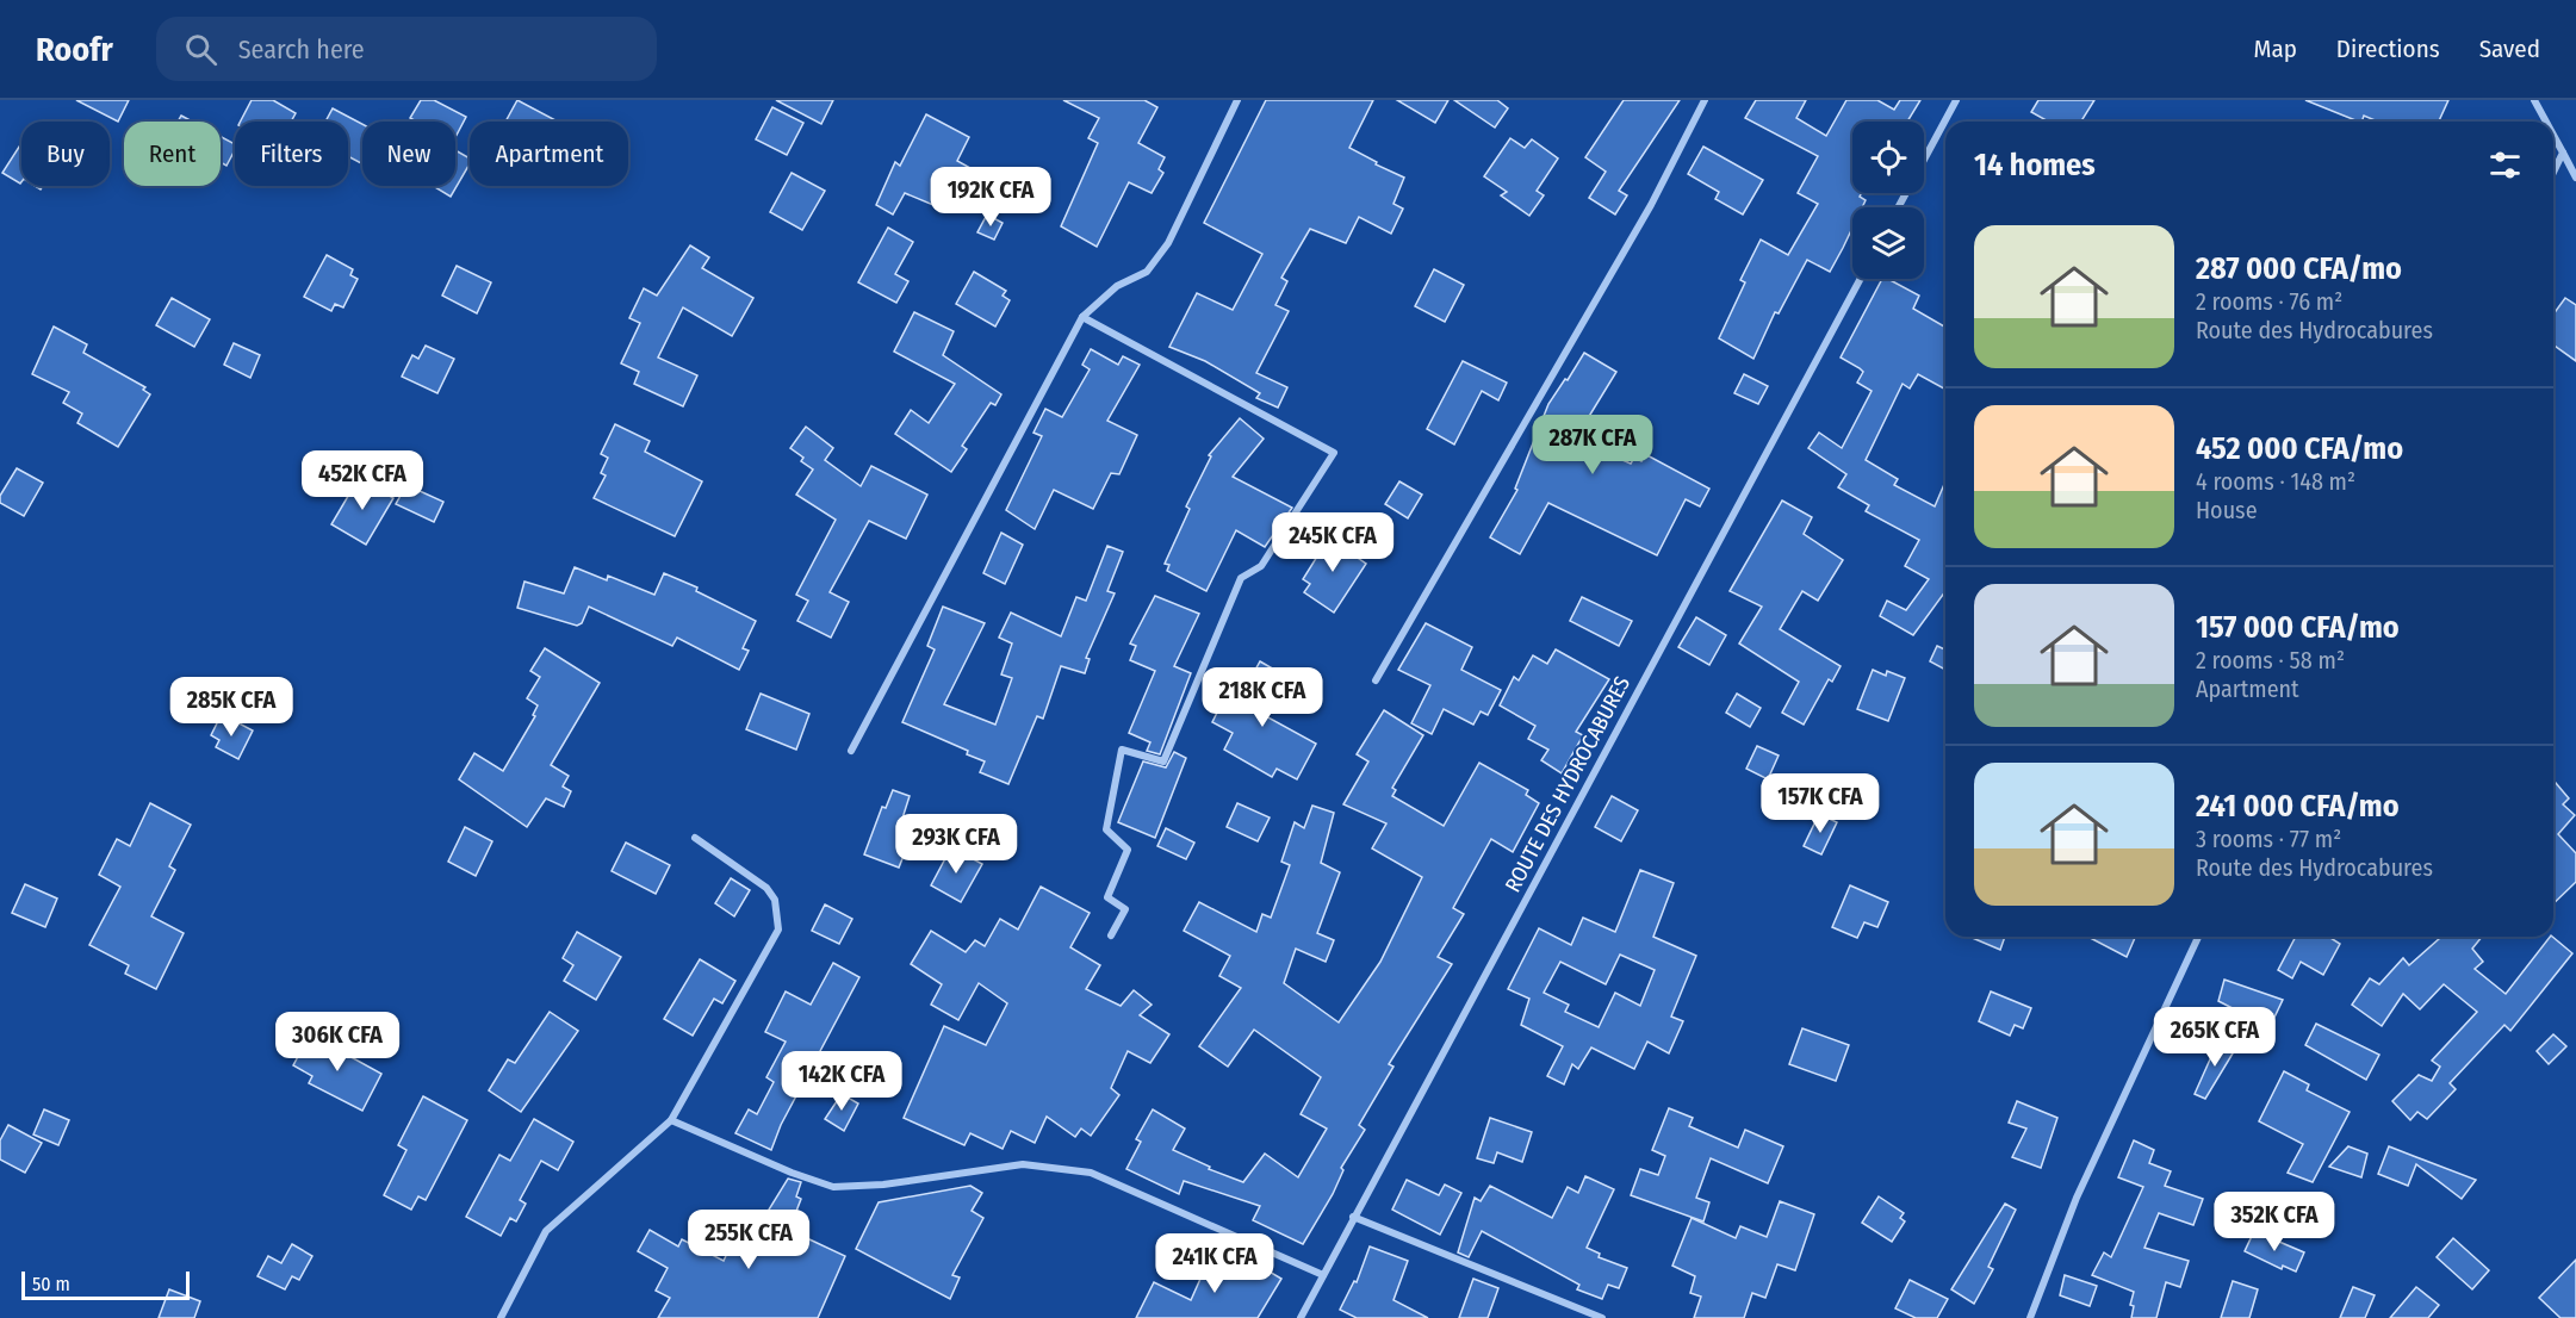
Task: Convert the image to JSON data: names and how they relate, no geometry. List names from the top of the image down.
{
  "streets": {
    "street": ["ROUTE DES HYDROCABURES"]
  },
  "scale_bar": "50 m",
  "page": {
    "header": "Roofr",
    "search": "Search here",
    "nav": ["Map", "Directions", "Saved"],
    "chip": [
      "Buy",
      "Rent",
      "Filters",
      "New",
      "Apartment"
    ],
    "heading": "14 homes",
    "price": [
      "192K CFA",
      "287K CFA",
      "452K CFA",
      "245K CFA",
      "218K CFA",
      "285K CFA",
      "157K CFA",
      "293K CFA",
      "265K CFA",
      "306K CFA",
      "142K CFA",
      "352K CFA",
      "255K CFA",
      "241K CFA"
    ],
    "list": [
      {
        "name": "287 000 CFA/mo",
        "note": "2 rooms · 76 m² · Route des Hydrocabures"
      },
      {
        "name": "452 000 CFA/mo",
        "note": "4 rooms · 148 m² · House"
      },
      {
        "name": "157 000 CFA/mo",
        "note": "2 rooms · 58 m² · Apartment"
      },
      {
        "name": "241 000 CFA/mo",
        "note": "3 rooms · 77 m² · Route des Hydrocabures"
      }
    ],
    "scale": "50 m"
  }
}
